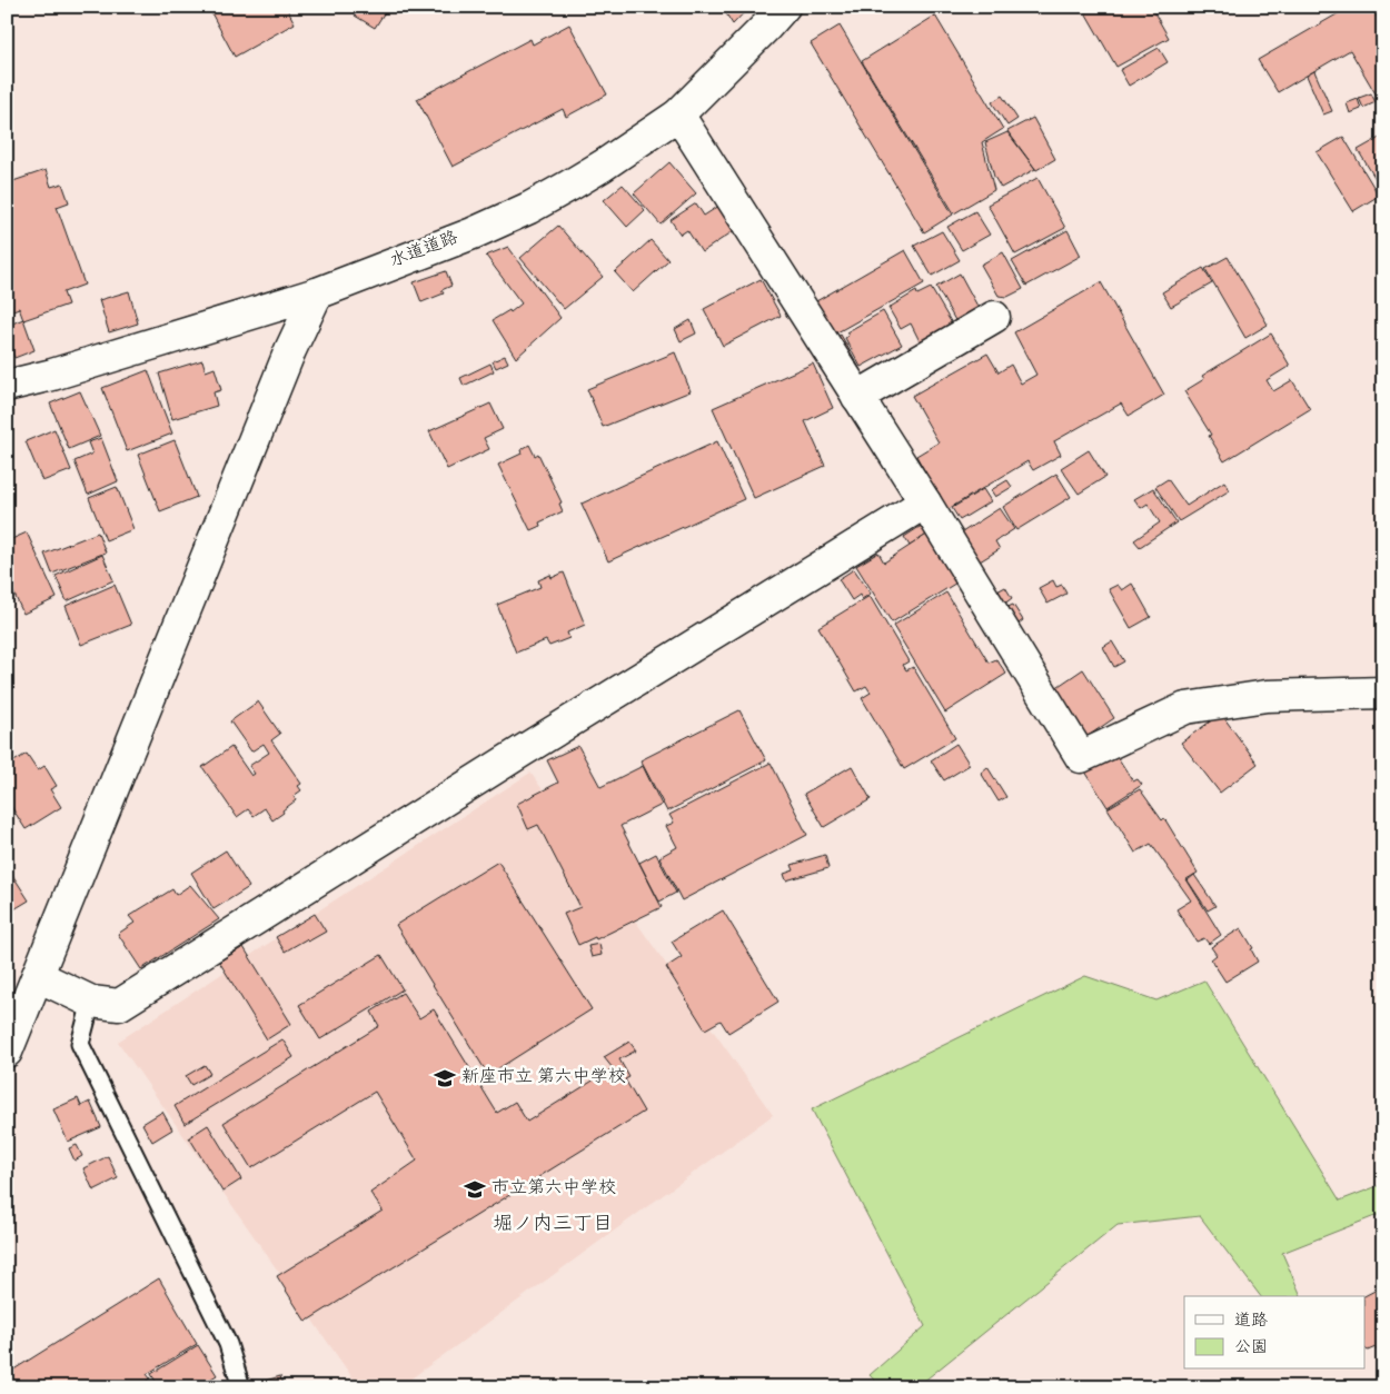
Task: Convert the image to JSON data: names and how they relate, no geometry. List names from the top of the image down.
{
  "streets": {
    "street": ["水道道路"]
  },
  "districts": ["堀ノ内三丁目"],
  "places": {
    "school or university": ["新座市立 第六中学校", "市立第六中学校"]
  },
  "legend": ["道路", "公園"]
}
